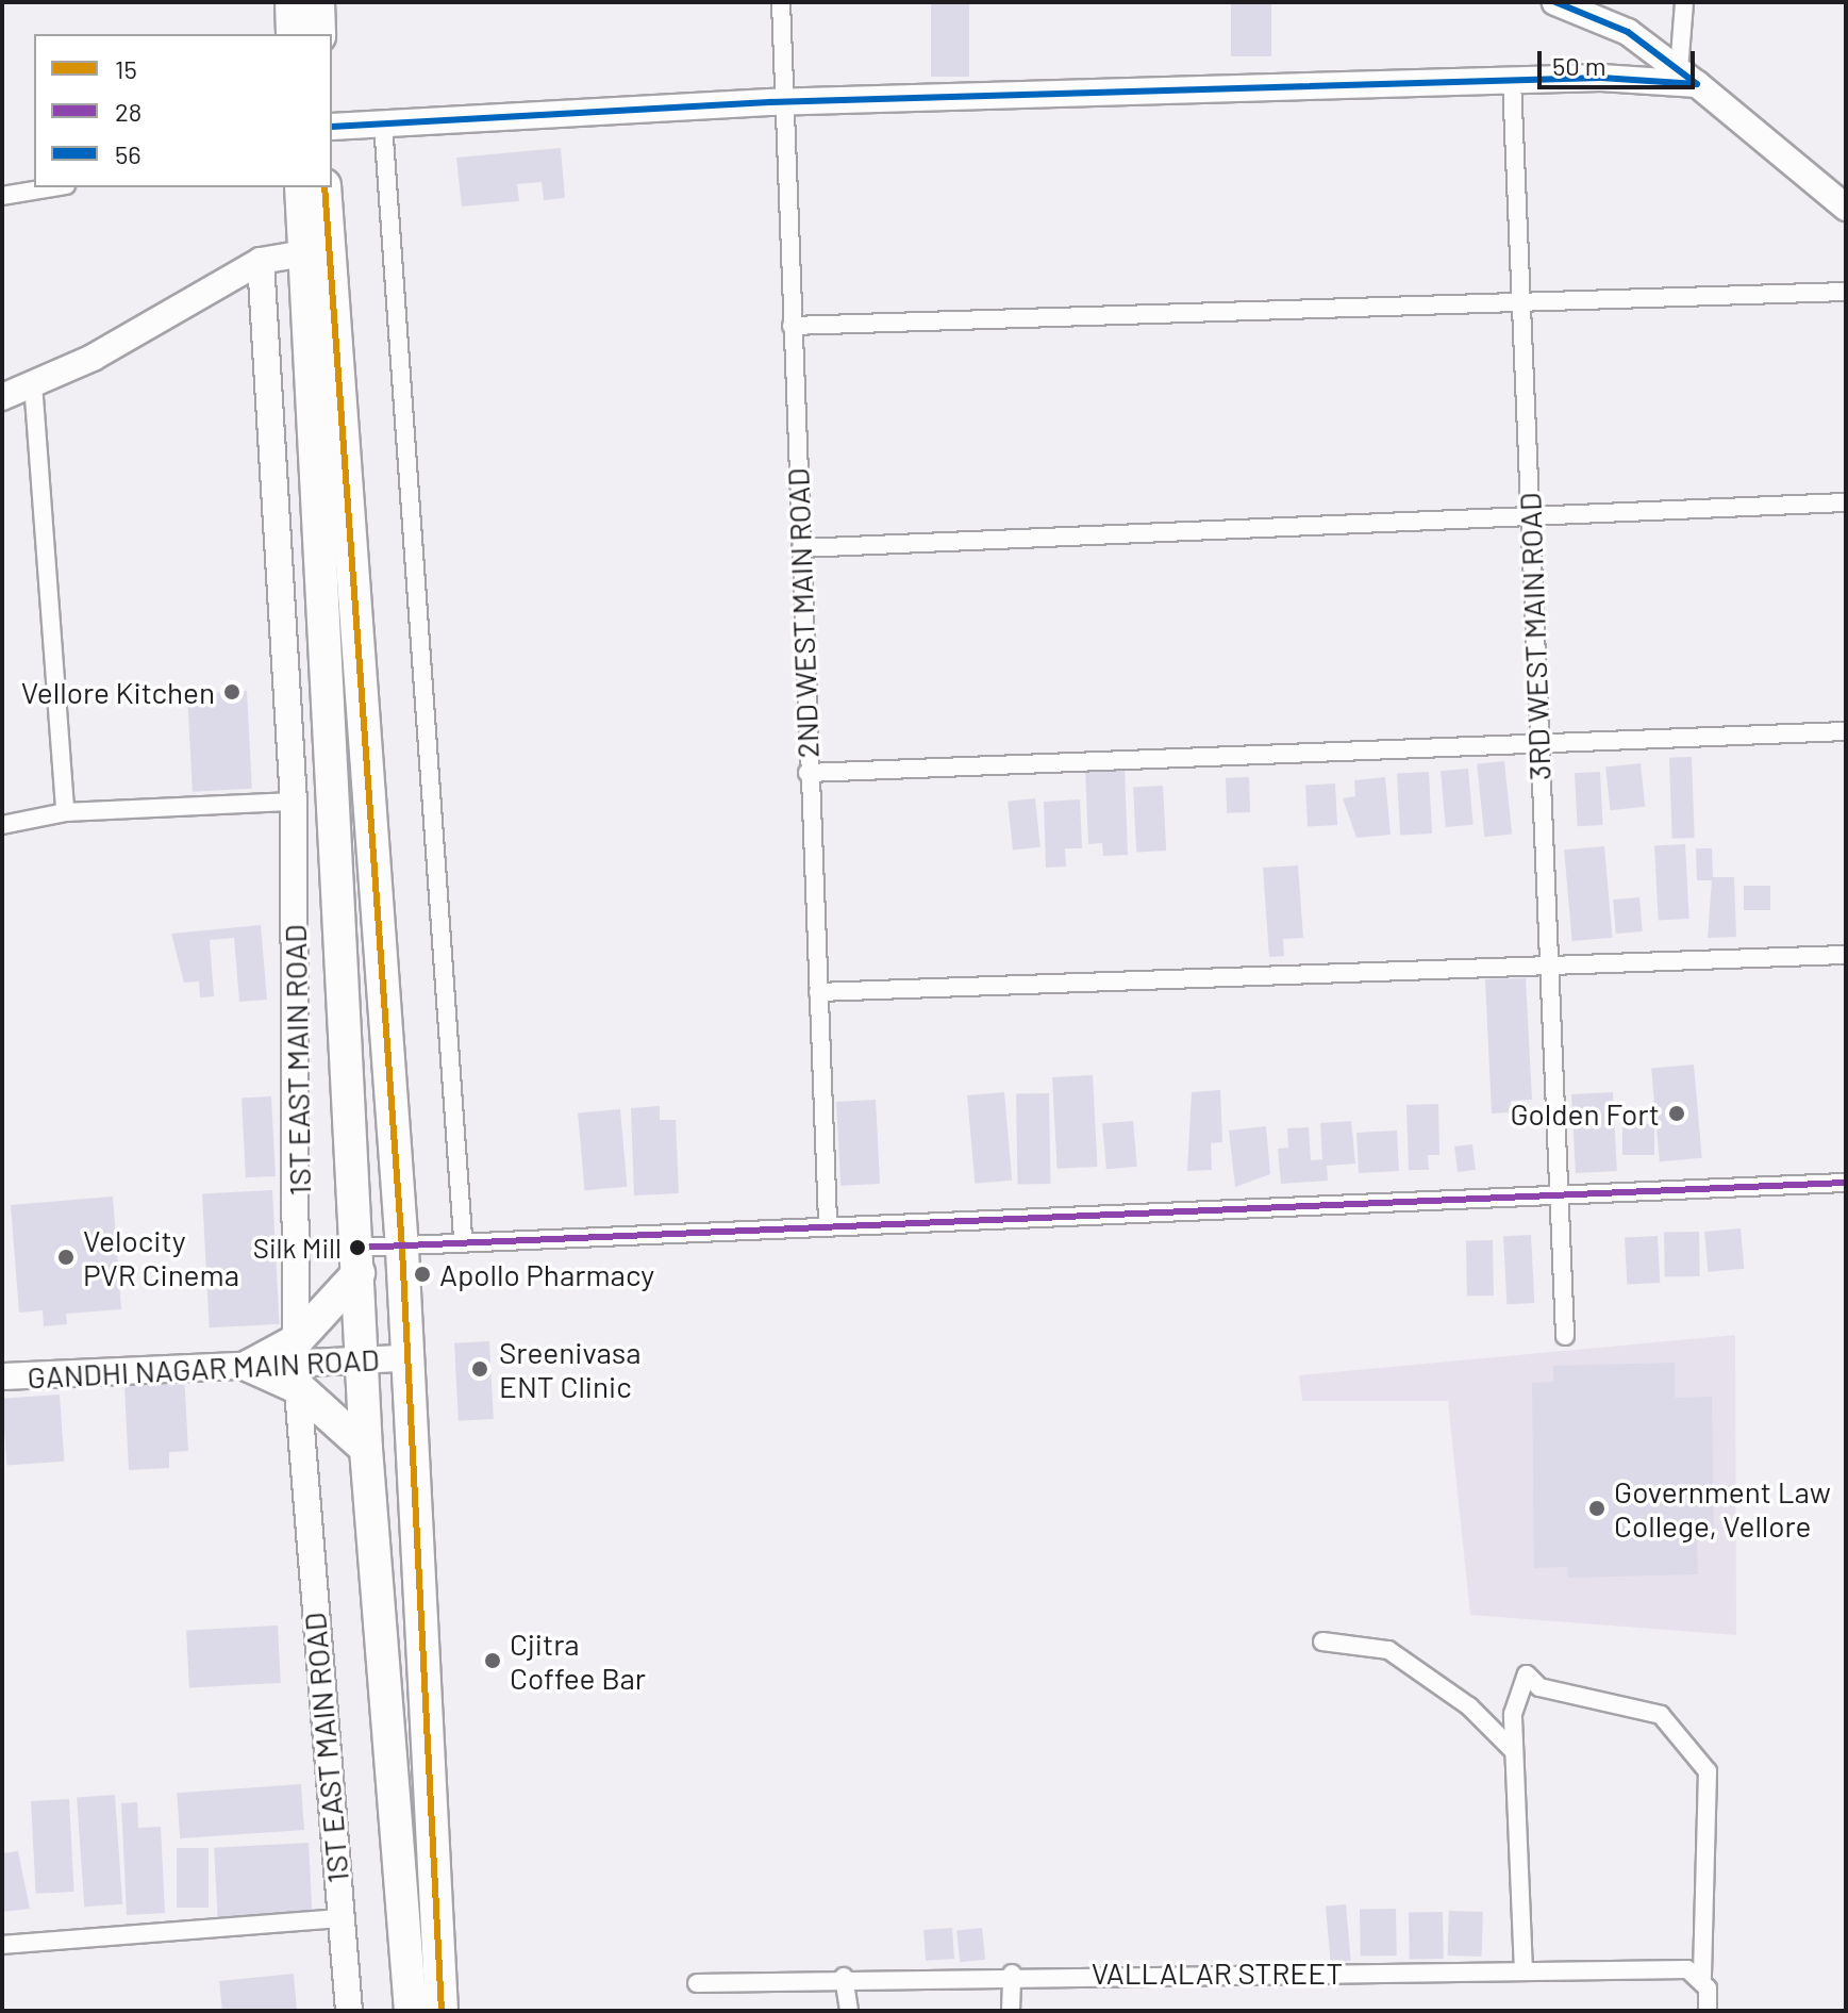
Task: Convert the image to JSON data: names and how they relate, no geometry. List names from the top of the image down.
{
  "streets": {
    "street": [
      "2ND WEST MAIN ROAD",
      "3RD WEST MAIN ROAD",
      "1ST EAST MAIN ROAD",
      "GANDHI NAGAR MAIN ROAD",
      "VALLALAR STREET"
    ]
  },
  "crossings": [
    ["1ST EAST MAIN ROAD", "GANDHI NAGAR MAIN ROAD"]
  ],
  "places": [
    "Vellore Kitchen",
    "Golden Fort",
    "Silk Mill",
    "Velocity PVR Cinema",
    "Apollo Pharmacy",
    "Sreenivasa ENT Clinic",
    "Government Law College, Vellore",
    "Cjitra Coffee Bar"
  ],
  "lines": ["transit line 56", "transit line 15", "transit line 28"],
  "legend": ["15", "28", "56"],
  "scale_bar": "50 m"
}
